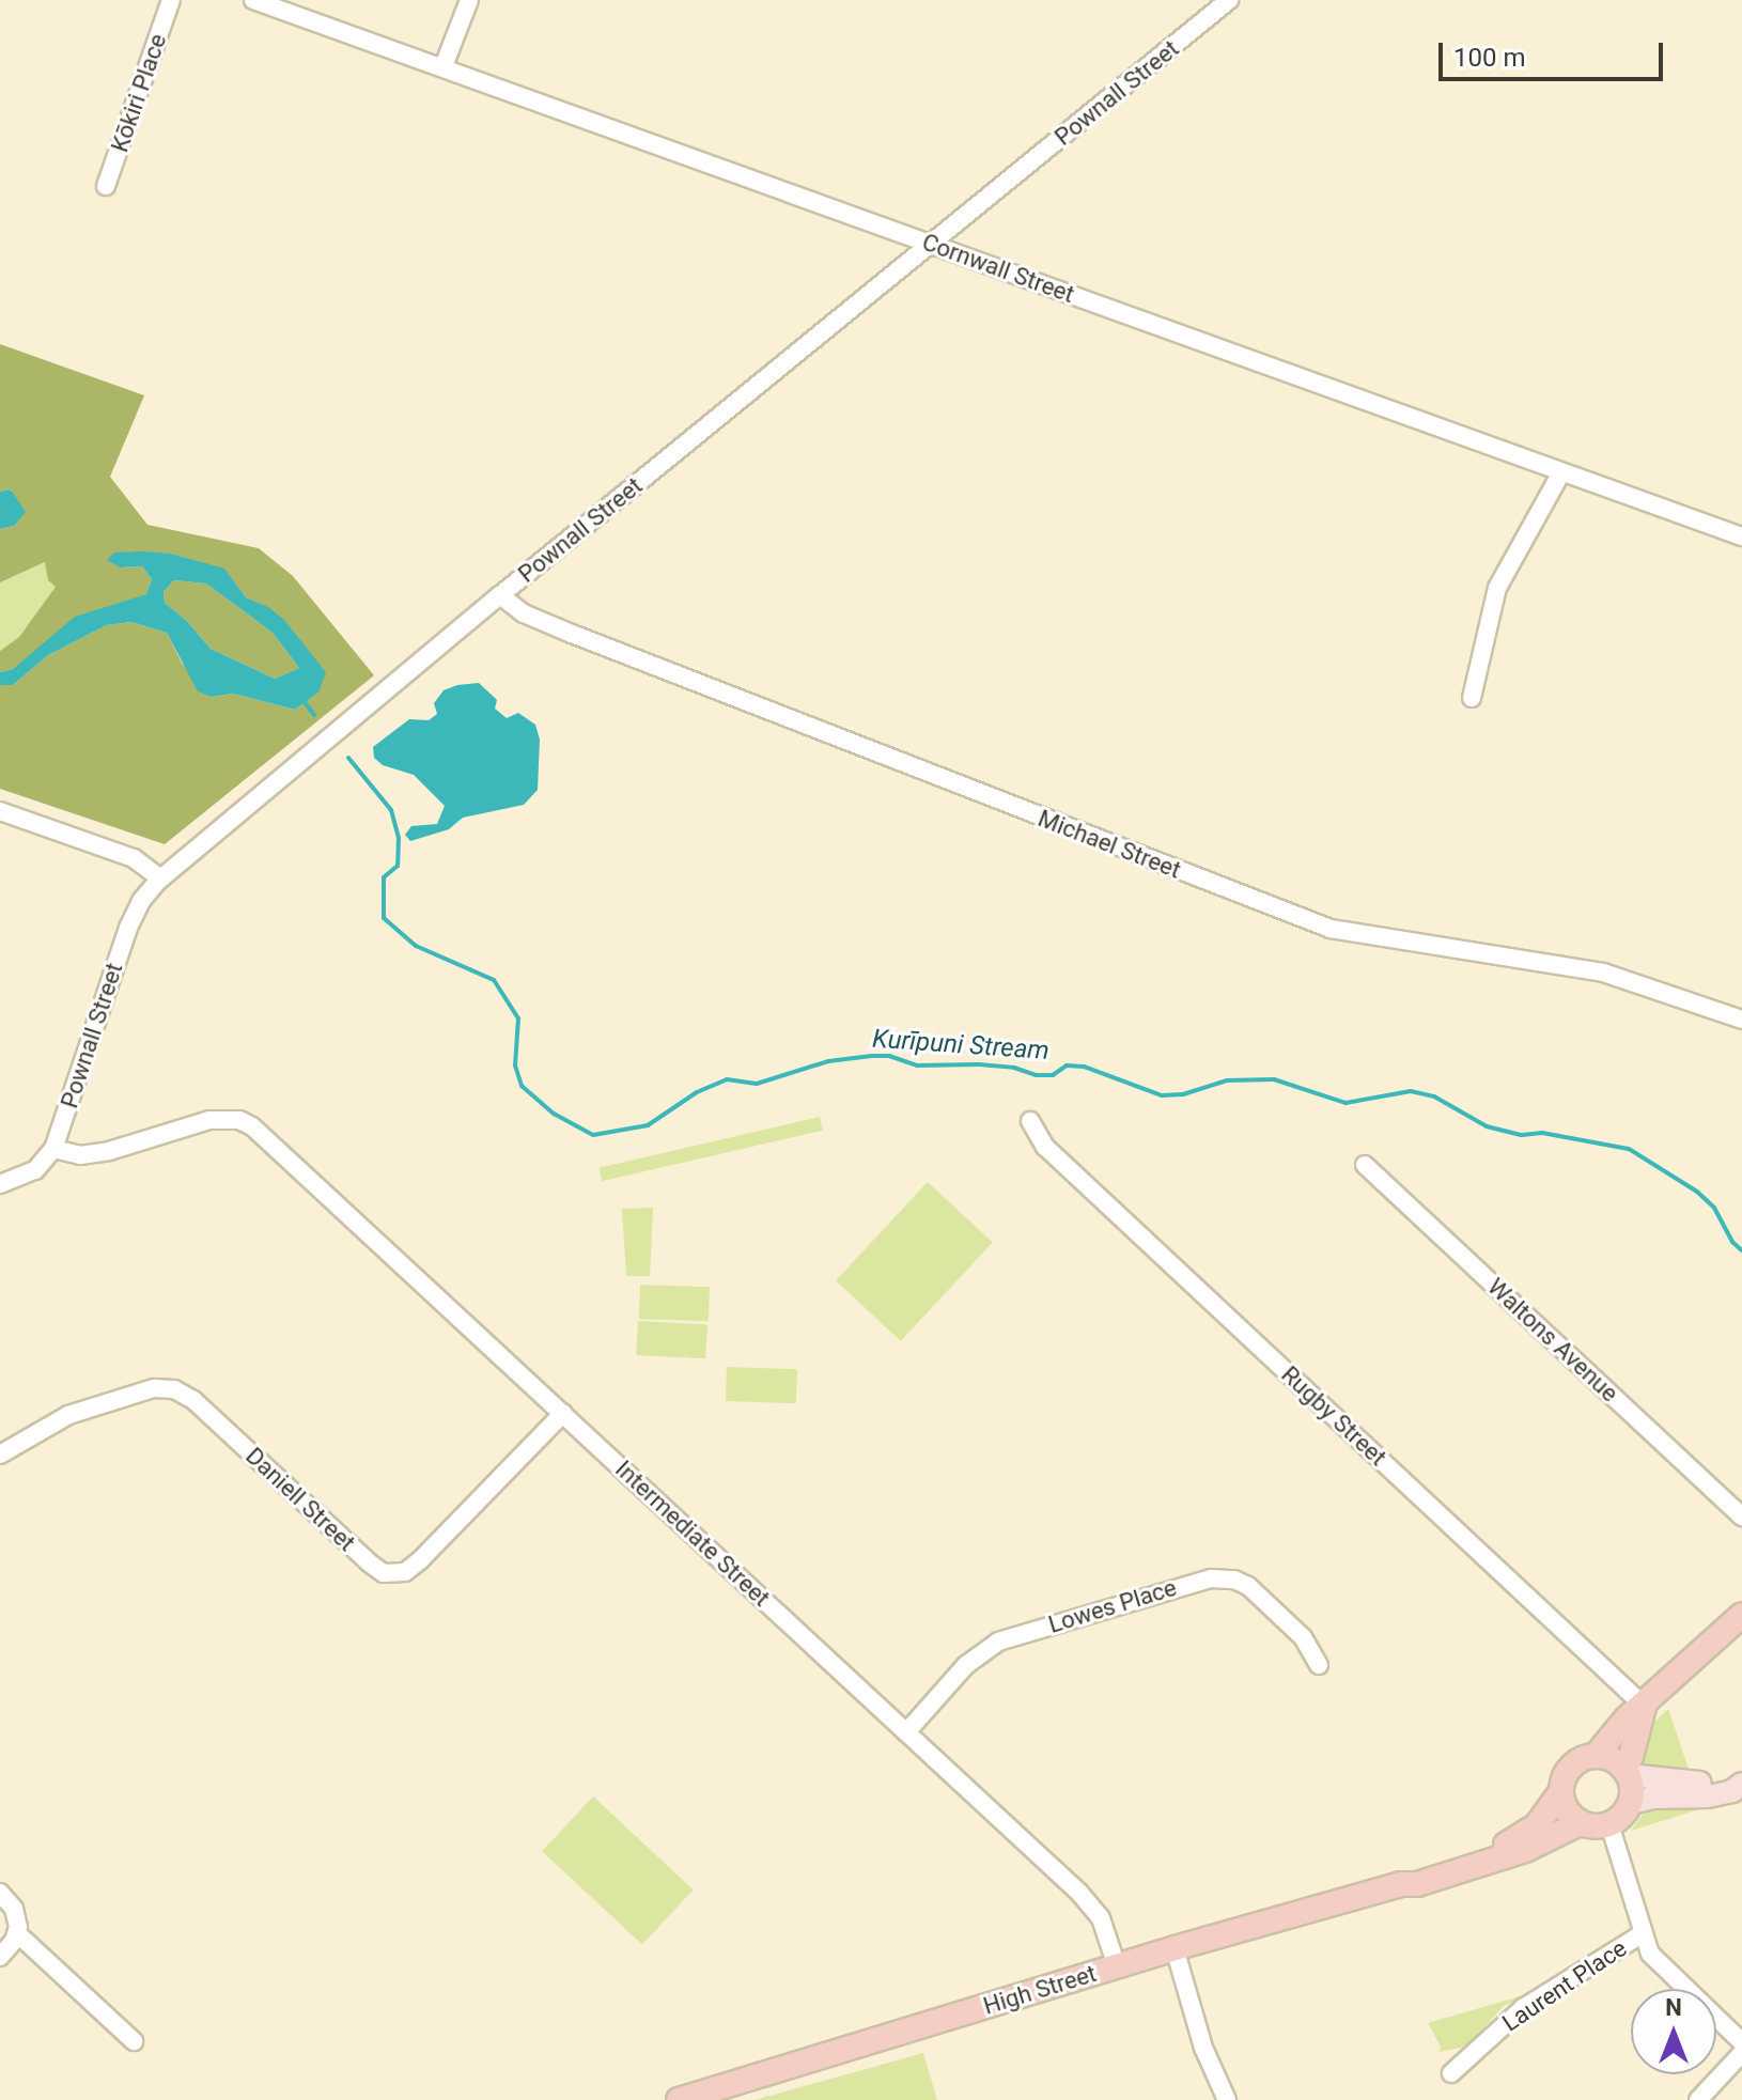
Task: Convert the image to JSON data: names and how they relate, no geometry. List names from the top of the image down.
{
  "streets": {
    "highway": ["High Street"],
    "street": [
      "Kōkiri Place",
      "Pownall Street",
      "Cornwall Street",
      "Michael Street",
      "Waltons Avenue",
      "Rugby Street",
      "Daniell Street",
      "Intermediate Street",
      "Lowes Place",
      "Laurent Place"
    ]
  },
  "crossings": [
    ["Pownall Street", "Cornwall Street"],
    ["Pownall Street", "Michael Street"],
    ["Pownall Street", "Intermediate Street"],
    ["Daniell Street", "Intermediate Street"],
    ["Intermediate Street", "Lowes Place"],
    ["Intermediate Street", "High Street"]
  ],
  "water": ["Kurīpuni Stream"],
  "scale_bar": "100 m",
  "north": "top"
}
